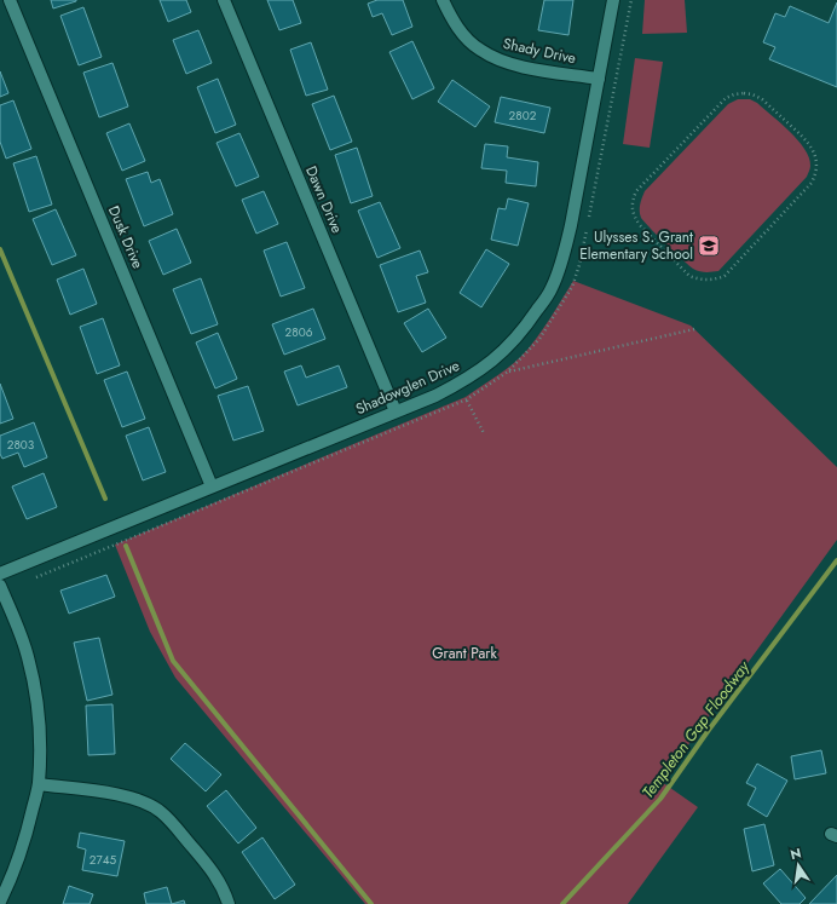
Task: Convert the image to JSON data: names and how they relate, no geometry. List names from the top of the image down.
{
  "streets": {
    "street": [
      "Shady Drive",
      "Dawn Drive",
      "Dusk Drive",
      "Shadowglen Drive"
    ]
  },
  "crossings": [
    ["Shady Drive", "Shadowglen Drive"],
    ["Dawn Drive", "Shadowglen Drive"],
    ["Dusk Drive", "Shadowglen Drive"]
  ],
  "water": ["Templeton Gap Floodway"],
  "parks": ["Grant Park"],
  "places": {
    "school or university": ["Ulysses S. Grant Elementary School"]
  },
  "house_numbers": [
    "2802",
    "2806",
    "2803",
    "2745"
  ],
  "north": "top"
}
